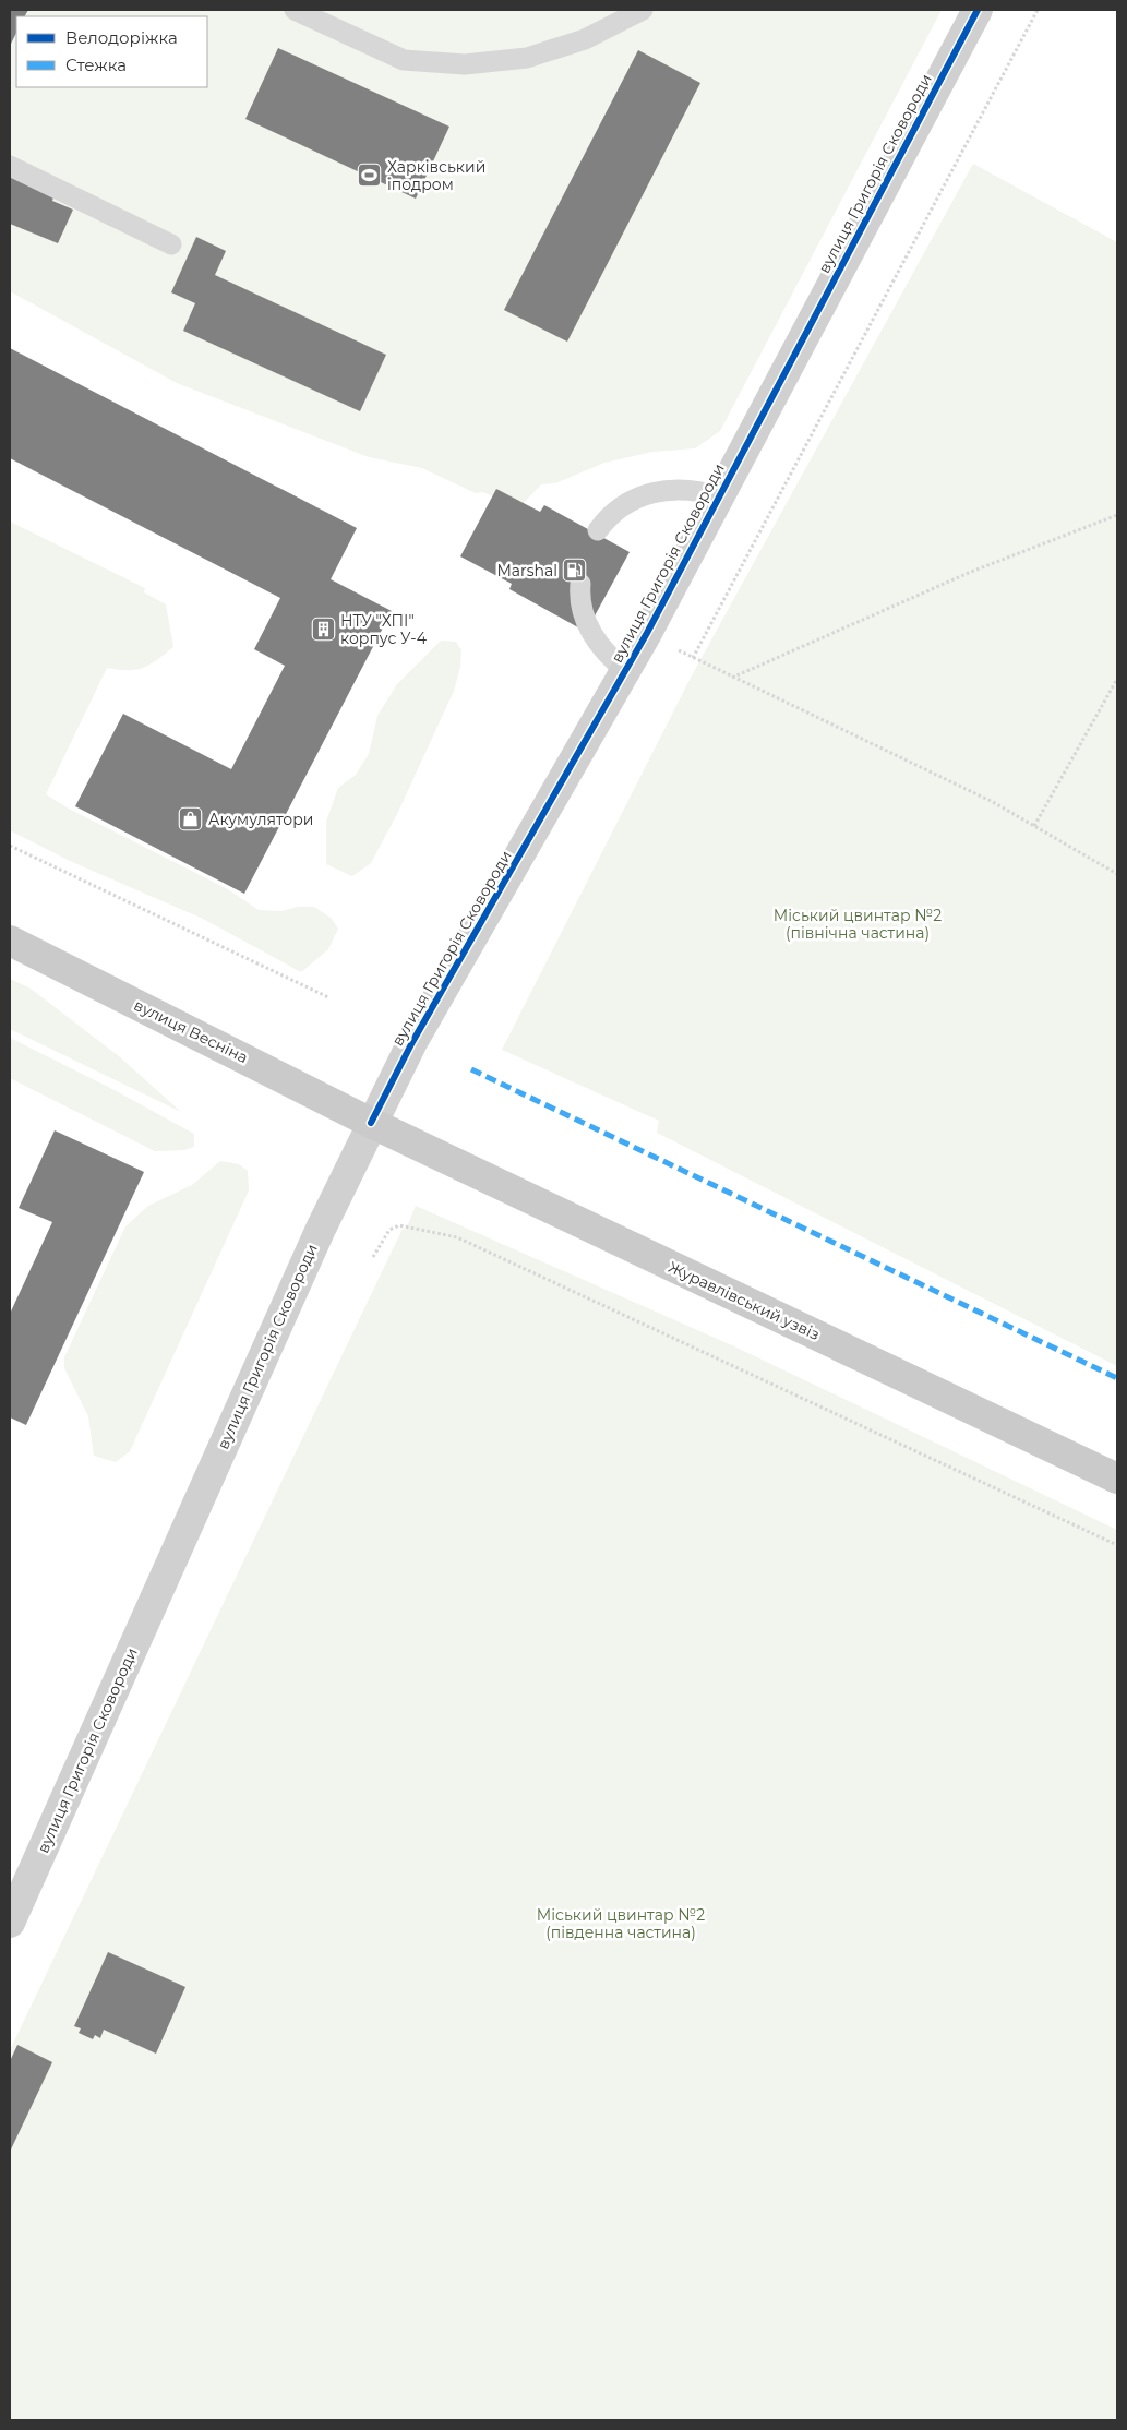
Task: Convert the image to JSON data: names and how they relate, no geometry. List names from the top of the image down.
{
  "streets": {
    "main road": ["вулиця Весніна", "Журавлівський узвіз"],
    "street": ["вулиця Григорія Сковороди"]
  },
  "crossings": [
    ["вулиця Григорія Сковороди", "вулиця Весніна"],
    ["вулиця Григорія Сковороди", "Журавлівський узвіз"],
    ["вулиця Весніна", "Журавлівський узвіз"]
  ],
  "parks": ["Міський цвинтар №2 (північна частина)", "Міський цвинтар №2 (південна частина)"],
  "places": {
    "sports": ["Харківський іподром"],
    "fuel station": ["Marshal"],
    "building": ["НТУ \"ХПІ\" корпус У-4"],
    "shop": ["Акумулятори"]
  },
  "legend": ["Велодоріжка", "Стежка"]
}
